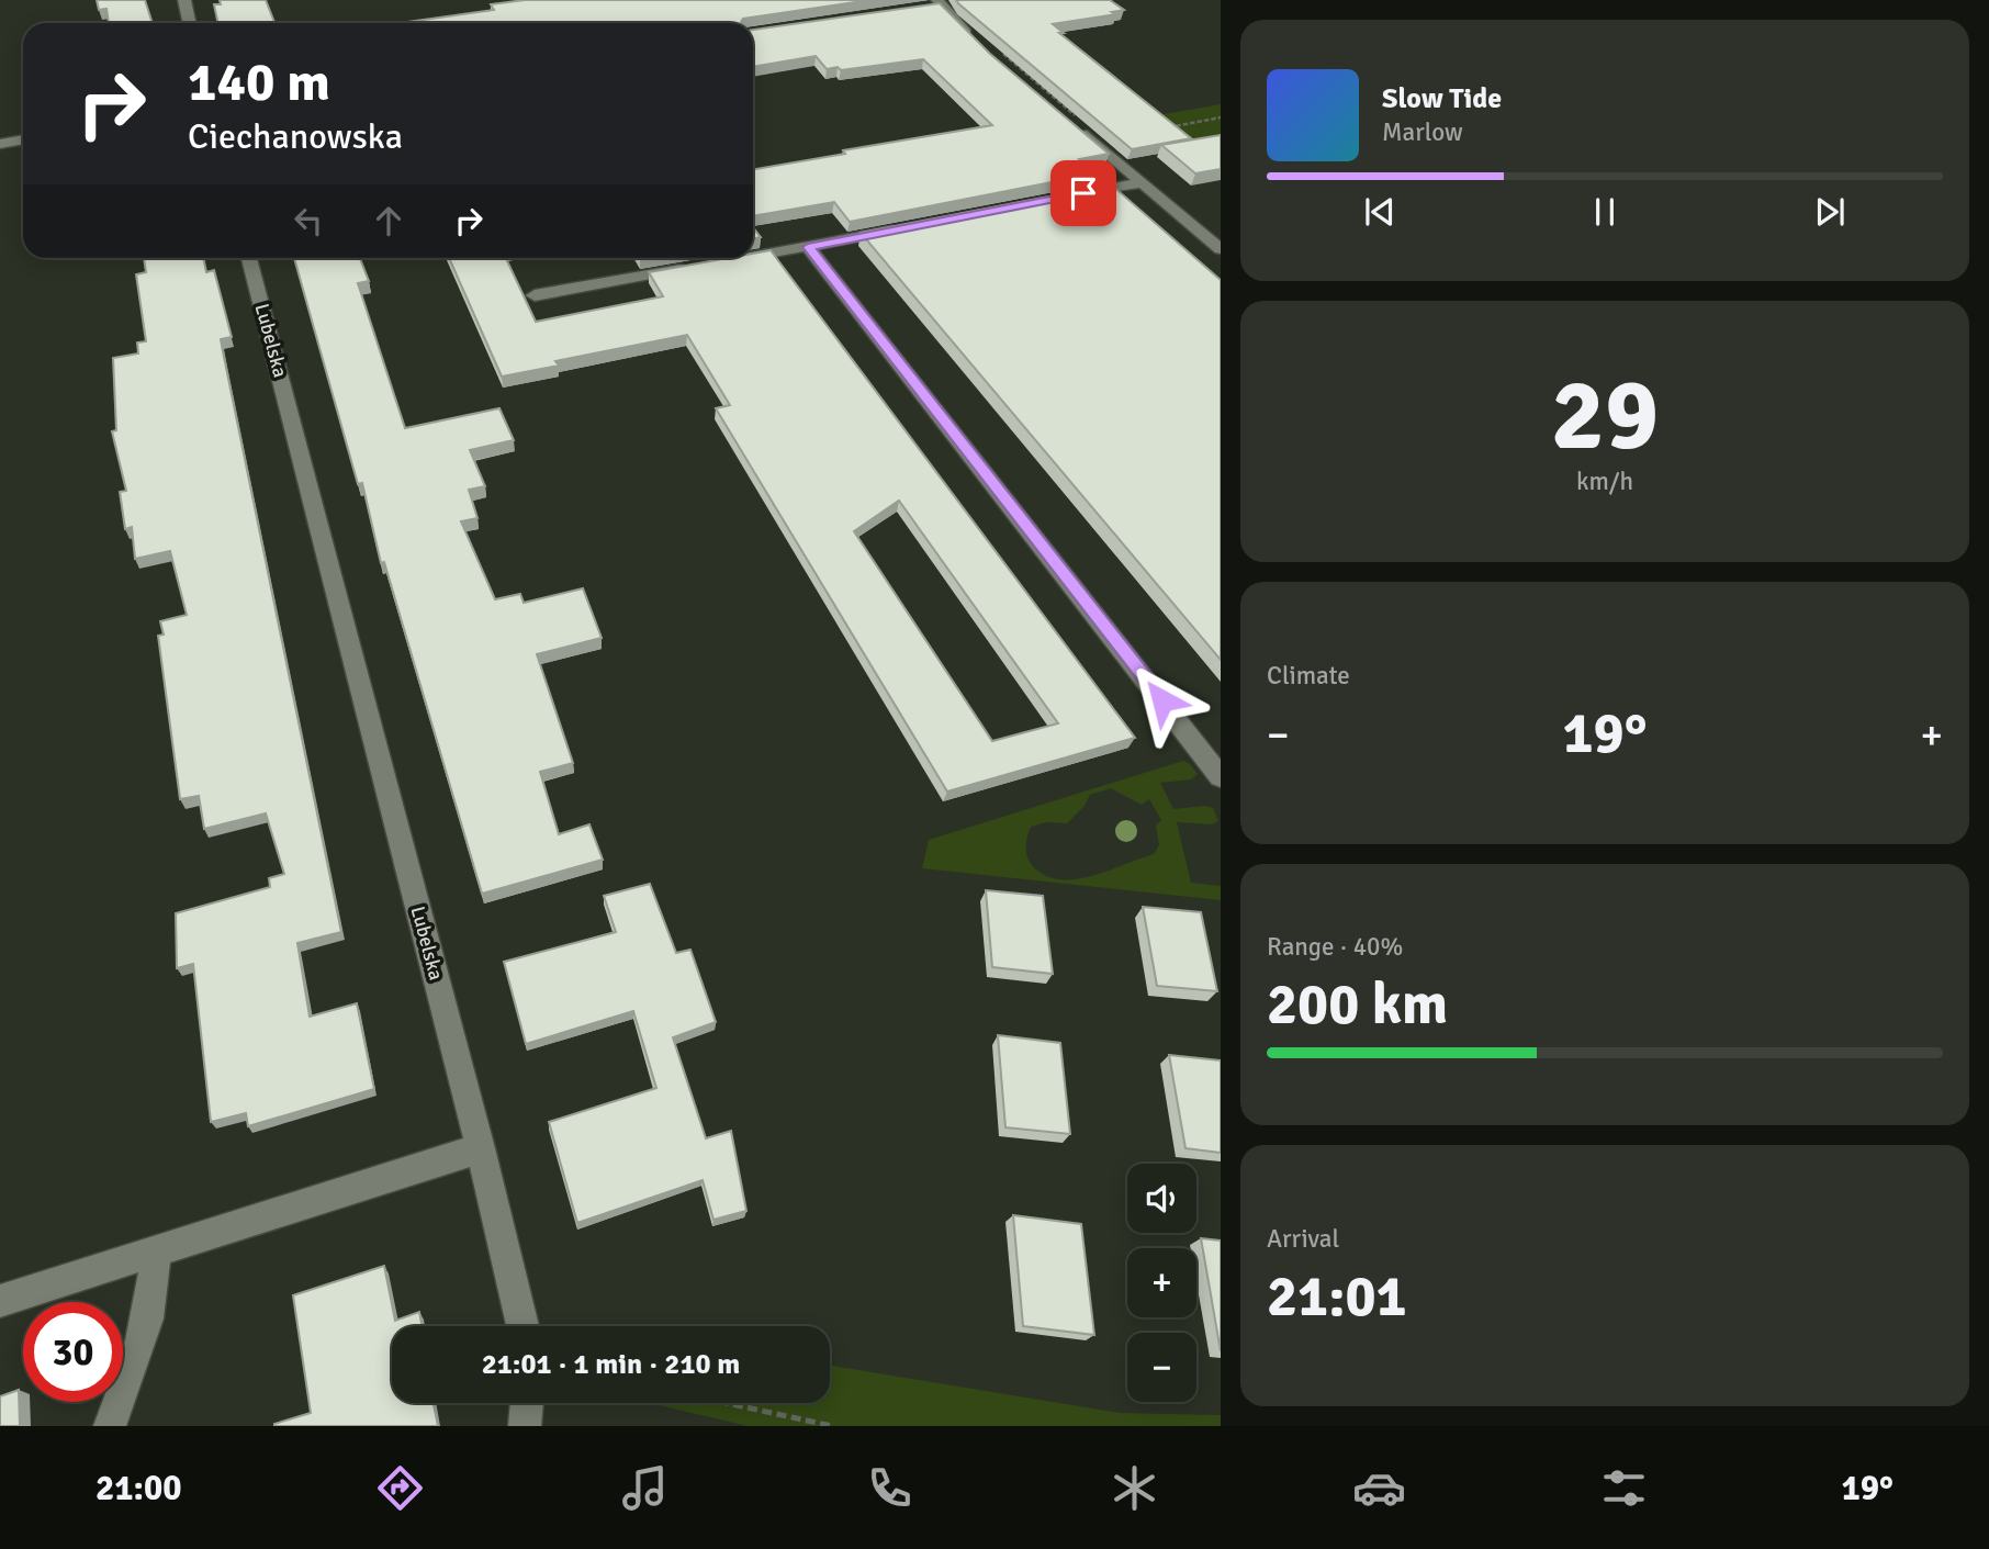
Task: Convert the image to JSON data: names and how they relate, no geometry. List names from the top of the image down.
{
  "streets": {
    "street": ["Lubelska"]
  },
  "page": {
    "turn": ["140 m", "Ciechanowska"],
    "song": ["Slow Tide", "Marlow"],
    "tile": [
      ["29", "km/h"],
      "Climate",
      ["Range · 40%", "200 km"],
      ["Arrival", "21:01"]
    ],
    "heat": ["−", "19°", "+"],
    "map_buttons": ["+", "−"],
    "limit": "30",
    "trip": "21:01 · 1 min · 210 m",
    "tabs": ["21:00", "19°"]
  }
}
